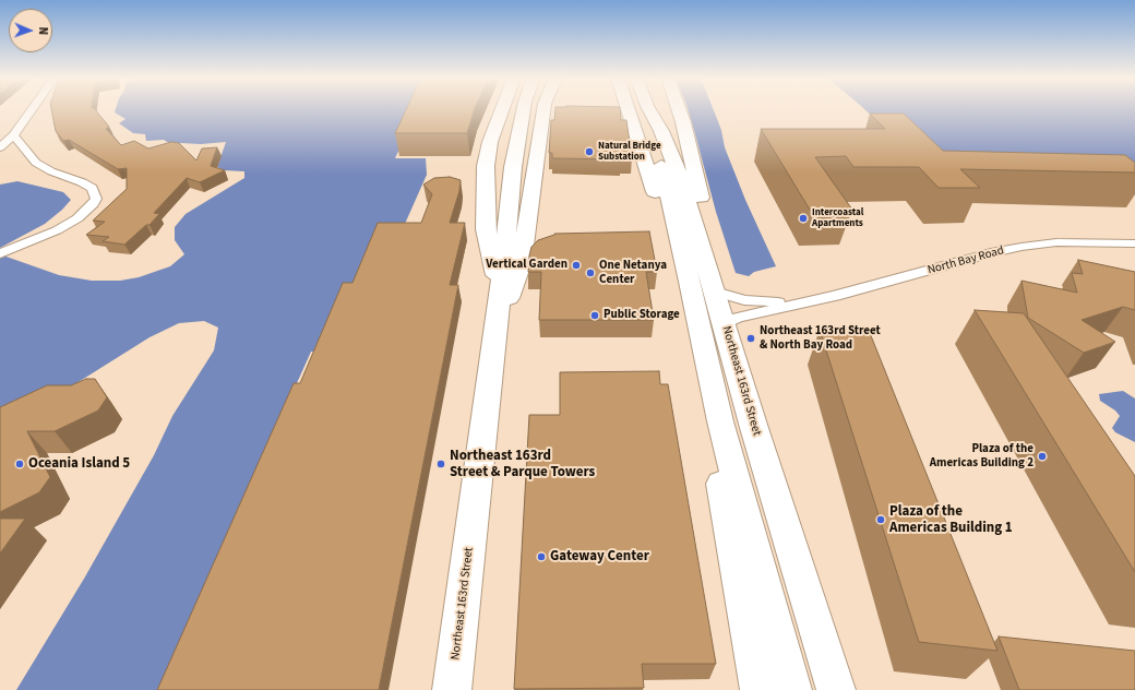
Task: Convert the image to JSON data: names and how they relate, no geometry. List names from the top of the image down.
{
  "streets": {
    "main road": ["Northeast 163rd Street"],
    "street": ["North Bay Road"]
  },
  "crossings": [
    ["North Bay Road", "Northeast 163rd Street"]
  ],
  "places": [
    "Natural Bridge Substation",
    "Intercoastal Apartments",
    "Vertical Garden",
    "One Netanya Center",
    "Public Storage",
    "Northeast 163rd Street & North Bay Road",
    "Plaza of the Americas Building 2",
    "Oceania Island 5",
    "Northeast 163rd Street & Parque Towers",
    "Plaza of the Americas Building 1",
    "Gateway Center"
  ],
  "north": "right"
}
